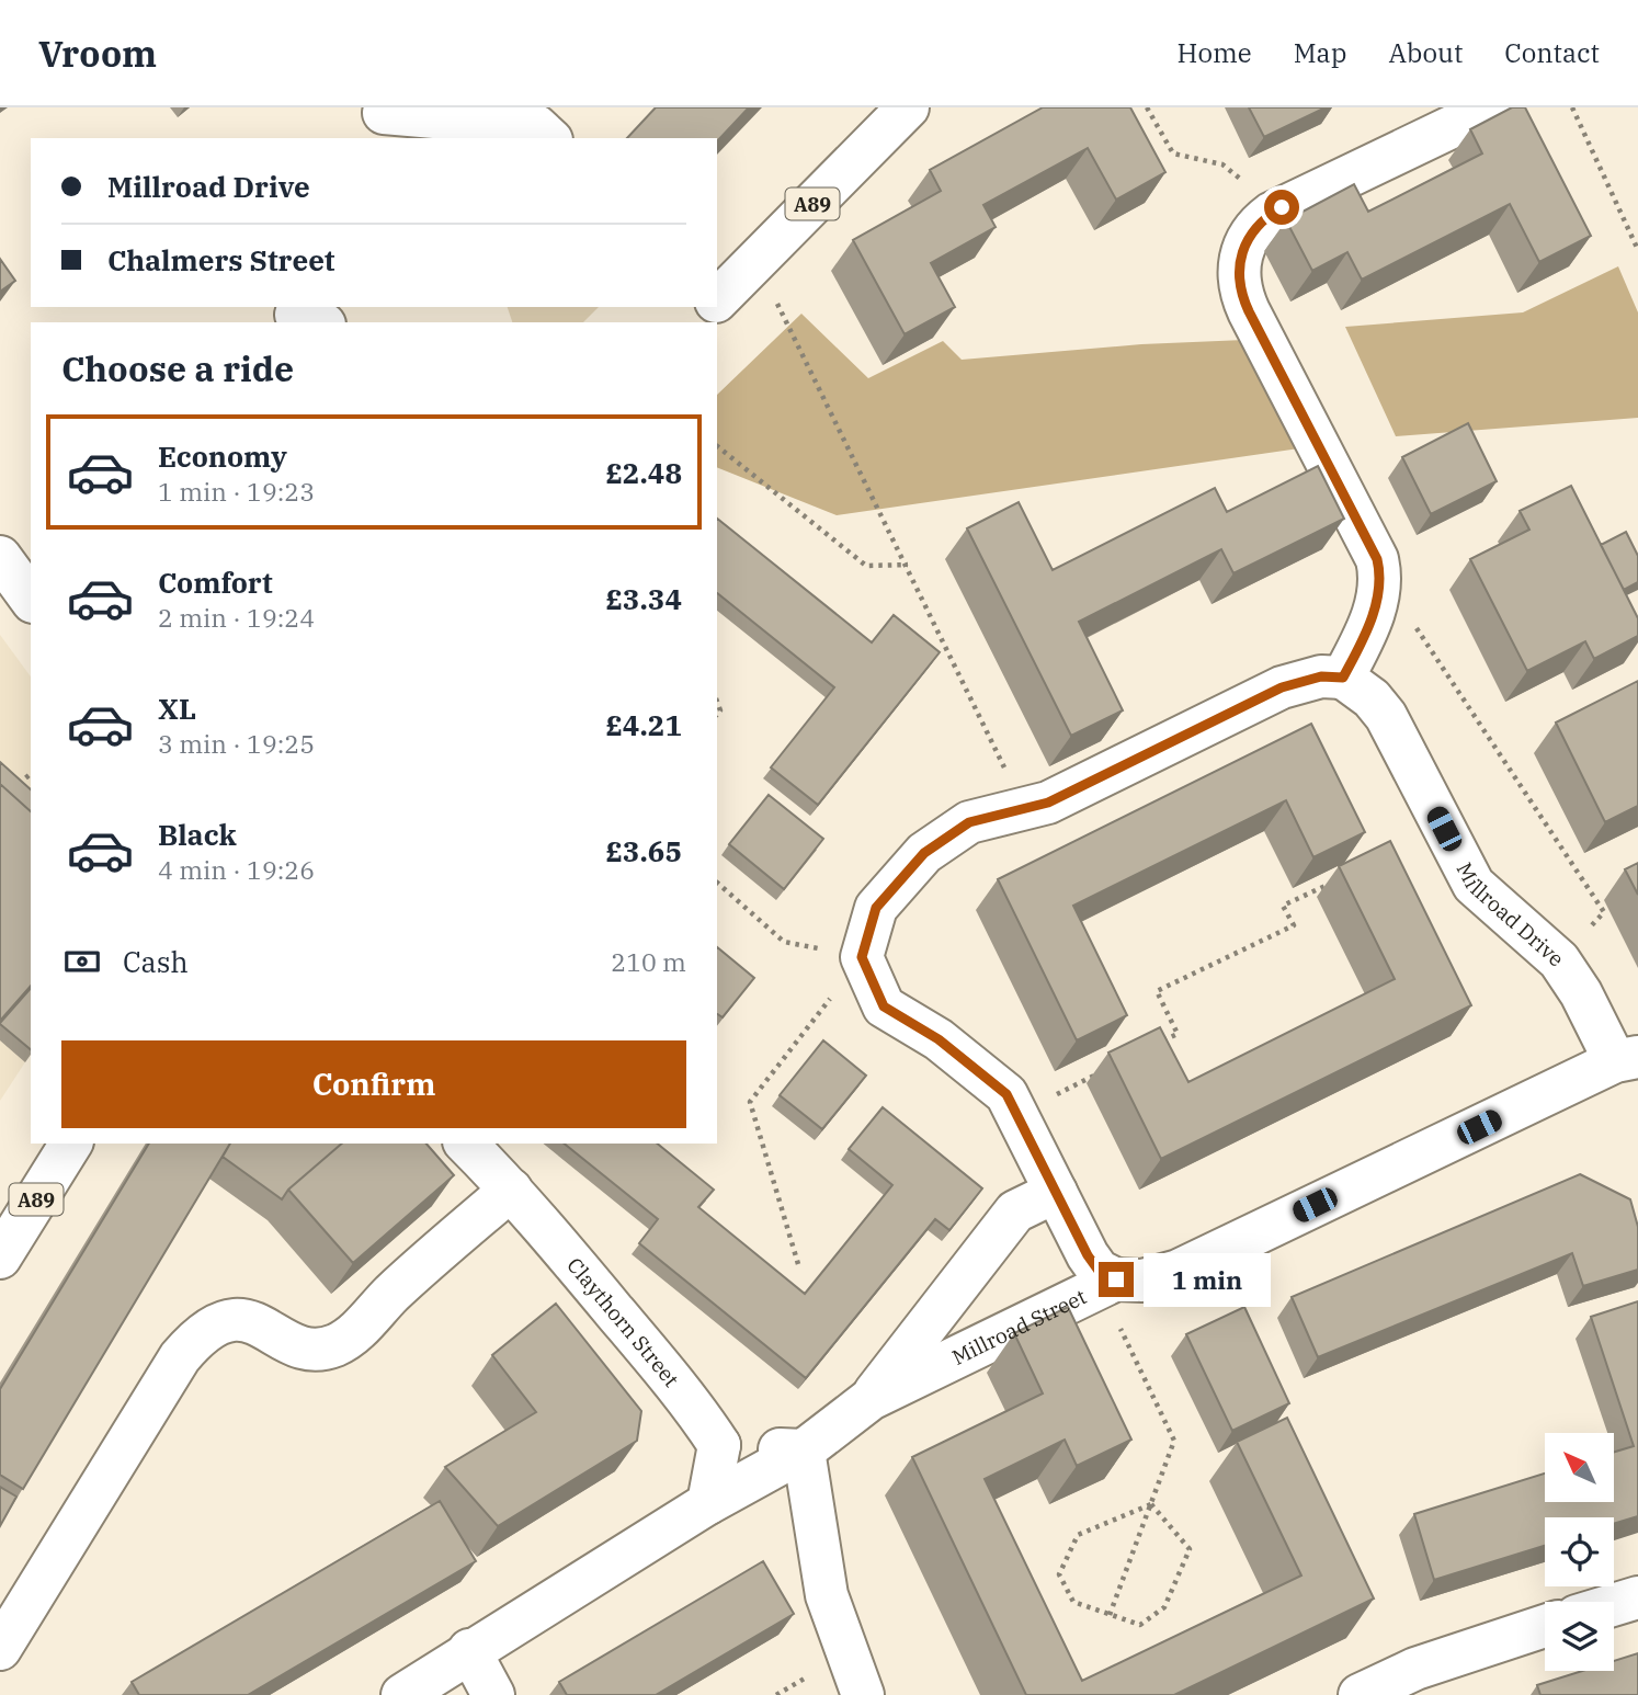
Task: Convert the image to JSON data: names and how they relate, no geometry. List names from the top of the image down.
{
  "streets": {
    "street": [
      "A89",
      "Millroad Drive",
      "Claythorn Street",
      "Millroad Street"
    ]
  },
  "crossings": [
    ["Millroad Drive", "Millroad Street"]
  ],
  "north": "top left",
  "page": {
    "header": "Vroom",
    "nav": [
      "Home",
      "Map",
      "About",
      "Contact"
    ],
    "banner": ["Millroad Drive", "Chalmers Street"],
    "heading": "Choose a ride",
    "list": [
      {
        "name": "Economy",
        "note": "1 min · 19:23",
        "value": "£2.48"
      },
      {
        "name": "Comfort",
        "note": "2 min · 19:24",
        "value": "£3.34"
      },
      {
        "name": "XL",
        "note": "3 min · 19:25",
        "value": "£4.21"
      },
      {
        "name": "Black",
        "note": "4 min · 19:26",
        "value": "£3.65"
      }
    ],
    "pay": ["Cash", "210 m"],
    "buttons": "Confirm",
    "bubble": "1 min"
  }
}
